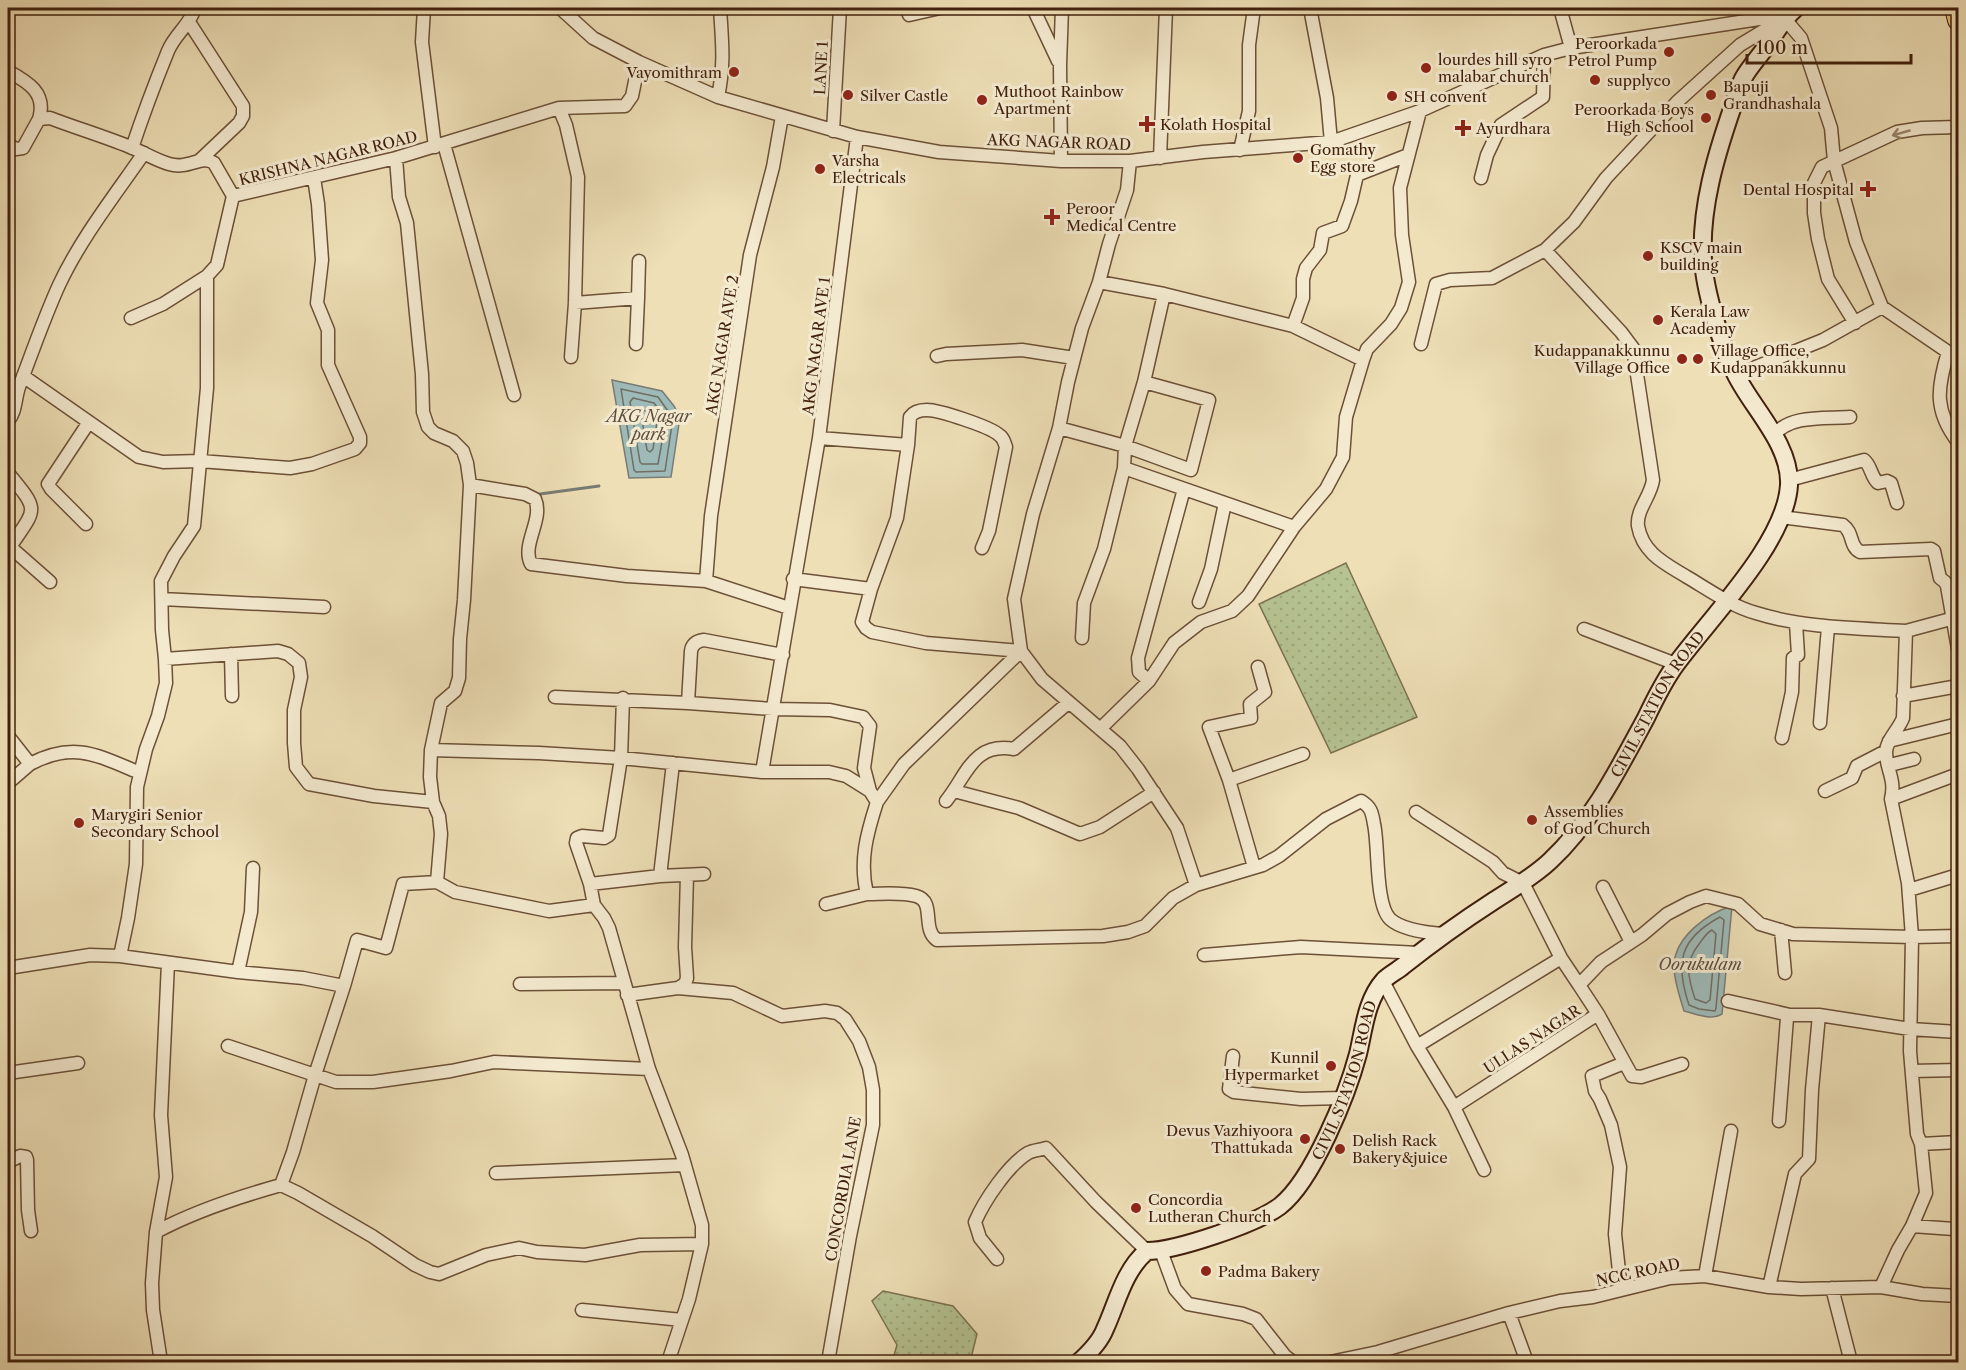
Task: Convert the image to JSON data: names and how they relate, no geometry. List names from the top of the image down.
{
  "streets": {
    "main road": ["CIVIL STATION ROAD"],
    "street": [
      "LANE 1",
      "AKG NAGAR ROAD",
      "KRISHNA NAGAR ROAD",
      "AKG NAGAR AVE 2",
      "AKG NAGAR AVE 1",
      "ULLAS NAGAR",
      "CONCORDIA LANE",
      "NCC ROAD"
    ]
  },
  "crossings": [
    ["LANE 1", "AKG NAGAR ROAD"],
    ["AKG NAGAR ROAD", "KRISHNA NAGAR ROAD"],
    ["AKG NAGAR ROAD", "AKG NAGAR AVE 2"],
    ["AKG NAGAR ROAD", "AKG NAGAR AVE 1"],
    ["AKG NAGAR ROAD", "CIVIL STATION ROAD"],
    ["CIVIL STATION ROAD", "ULLAS NAGAR"]
  ],
  "water": ["AKG Nagar park", "Oorukulam"],
  "places": {
    "other": [
      "Peroorkada Petrol Pump",
      "lourdes hill syro malabar church",
      "Vayomithram",
      "supplyco",
      "Silver Castle",
      "Bapuji Grandhashala",
      "SH convent",
      "Muthoot Rainbow Apartment",
      "Peroorkada Boys High School",
      "Gomathy Egg store",
      "Varsha Electricals",
      "KSCV main building",
      "Kerala Law Academy",
      "Kudappanakkunnu Village Office",
      "Village Office, Kudappanakkunnu",
      "Assemblies of God Church",
      "Marygiri Senior Secondary School",
      "Kunnil Hypermarket",
      "Devus Vazhiyoora Thattukada",
      "Delish Rack Bakery&juice",
      "Concordia Lutheran Church",
      "Padma Bakery"
    ],
    "health": [
      "Kolath Hospital",
      "Ayurdhara",
      "Dental Hospital",
      "Peroor Medical Centre"
    ]
  },
  "scale_bar": "100 m"
}
